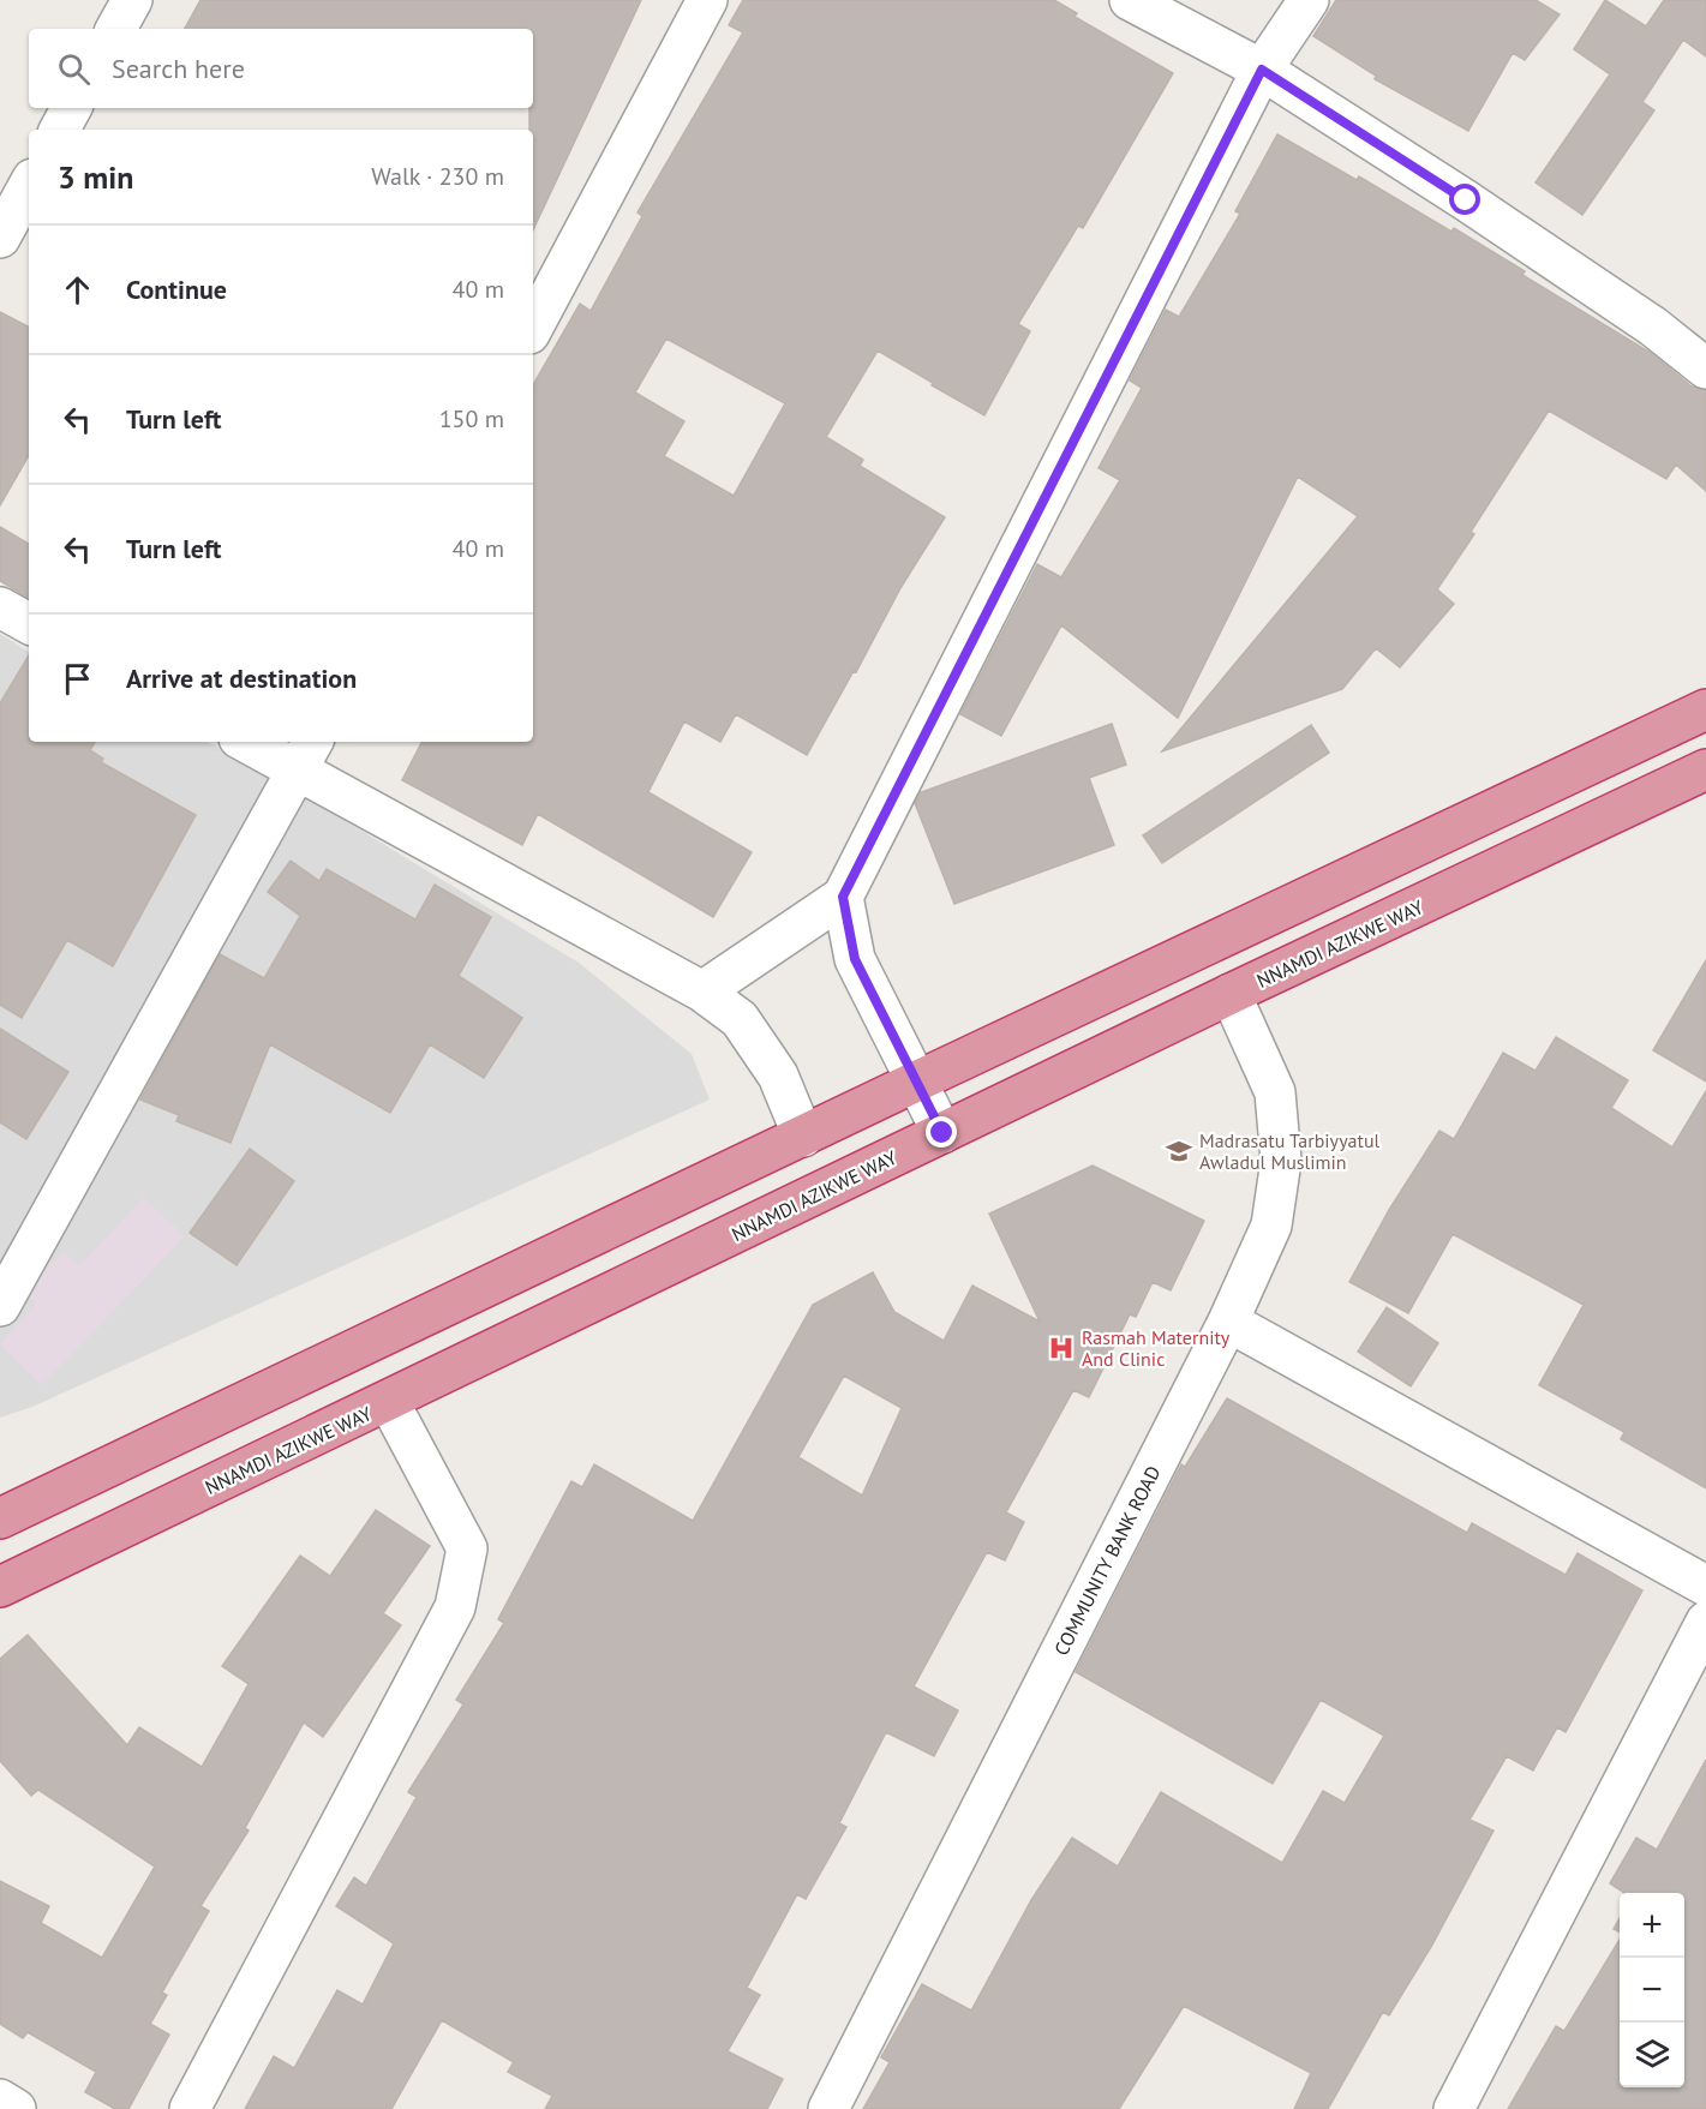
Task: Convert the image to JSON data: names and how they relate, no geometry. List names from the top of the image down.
{
  "streets": {
    "highway": ["NNAMDI AZIKWE WAY"],
    "street": ["COMMUNITY BANK ROAD"]
  },
  "crossings": [
    ["NNAMDI AZIKWE WAY", "COMMUNITY BANK ROAD"]
  ],
  "places": {
    "school or university": ["Madrasatu Tarbiyyatul Awladul Muslimin"],
    "hospital": ["Rasmah Maternity And Clinic"]
  },
  "page": {
    "search": "Search here",
    "heading": ["3 min", "Walk · 230 m"],
    "list": [
      ["Continue", "40 m"],
      ["Turn left", "150 m"],
      ["Turn left", "40 m"],
      "Arrive at destination"
    ],
    "map_buttons": ["+", "−"]
  }
}
